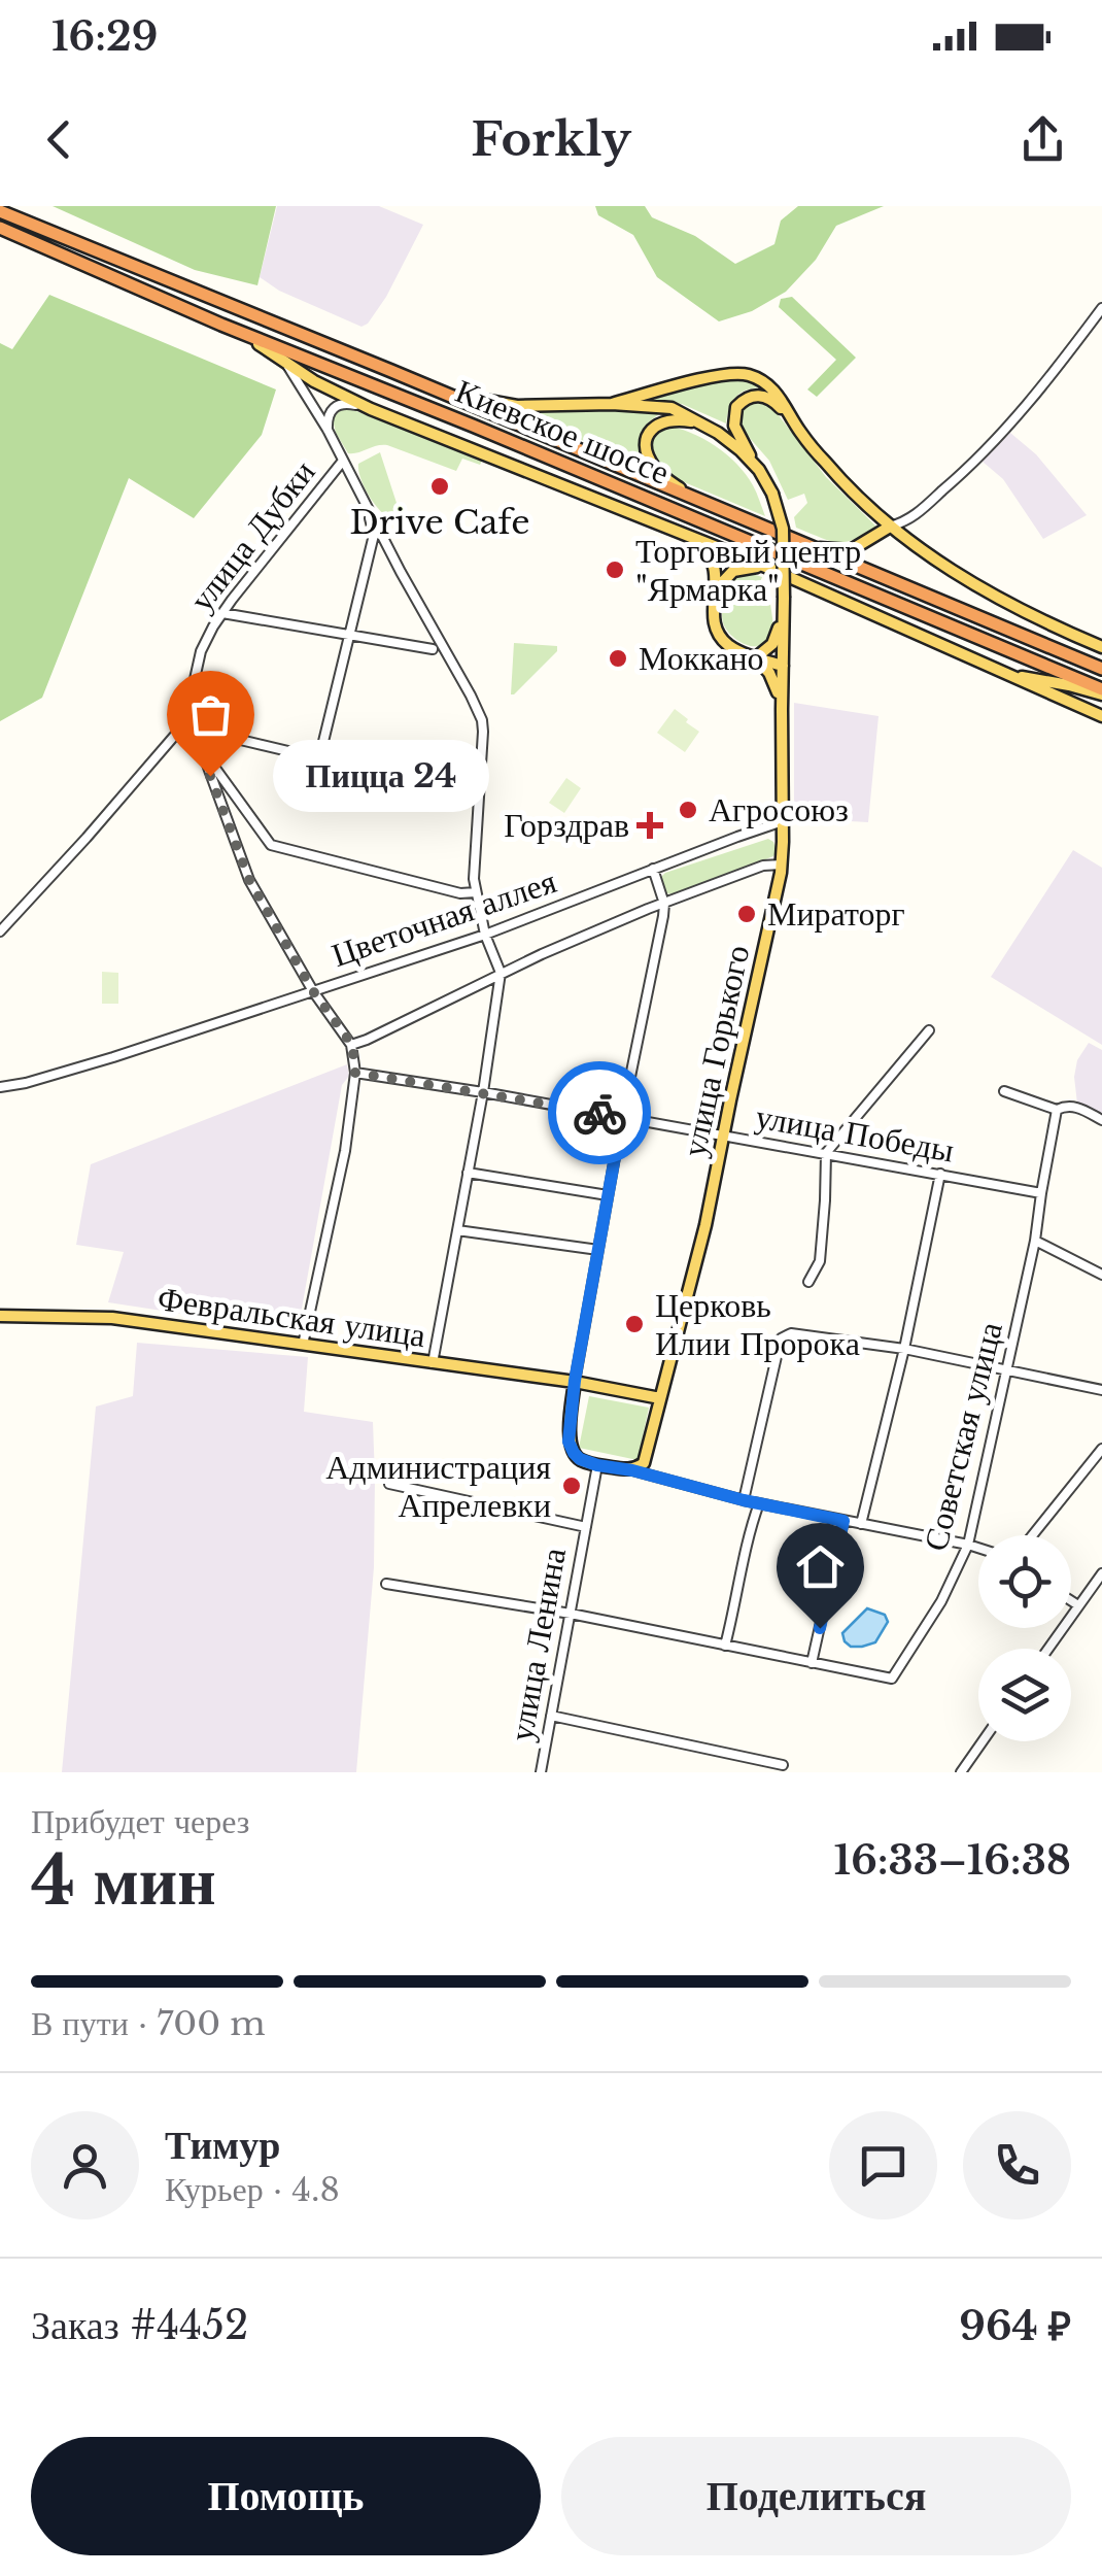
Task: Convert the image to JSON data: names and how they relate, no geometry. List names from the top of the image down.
{
  "streets": {
    "highway": ["Киевское шоссе"],
    "main road": ["улица Горького", "Февральская улица"],
    "street": [
      "улица Дубки",
      "Цветочная аллея",
      "улица Победы",
      "Советская улица",
      "улица Ленина"
    ]
  },
  "crossings": [
    ["Цветочная аллея", "улица Горького"],
    ["улица Горького", "улица Победы"],
    ["улица Горького", "Февральская улица"],
    ["улица Победы", "Советская улица"]
  ],
  "places": {
    "other": [
      "Drive Cafe",
      "Торговый центр \"Ярмарка\"",
      "Моккано",
      "Пицца 24",
      "Агросоюз",
      "Мираторг",
      "Церковь Илии Пророка",
      "Администрация Апрелевки"
    ],
    "health": ["Горздрав"]
  },
  "page": {
    "status": "16:29",
    "header": "Forkly",
    "bubble": "Пицца 24",
    "heading": ["4 мин", "Прибудет через", "16:33–16:38"],
    "panel": [
      "Тимур",
      "Курьер · 4.8",
      "Заказ #4452",
      "964 ₽"
    ],
    "bar": "В пути · 700 m",
    "buttons": ["Помощь", "Поделиться"]
  }
}
